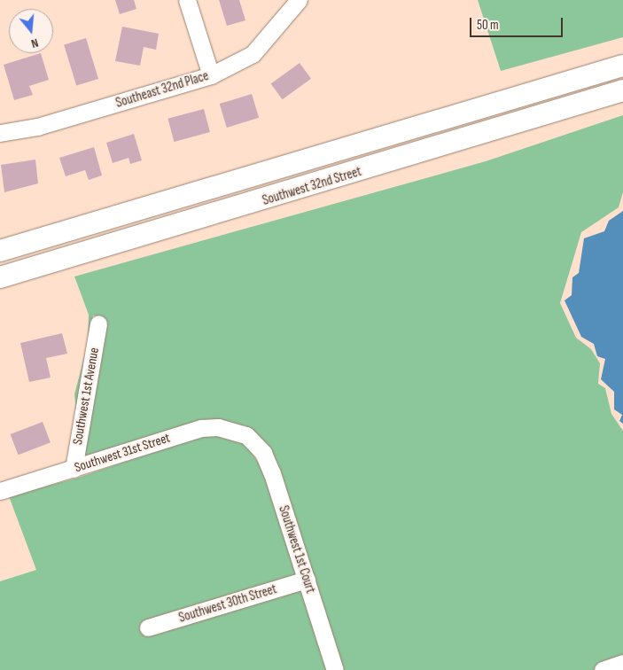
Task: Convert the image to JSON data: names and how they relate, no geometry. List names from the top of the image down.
{
  "streets": {
    "main road": ["Southwest 32nd Street"],
    "street": [
      "Southeast 32nd Place",
      "Southwest 1st Avenue",
      "Southwest 31st Street",
      "Southwest 1st Court",
      "Southwest 30th Street"
    ]
  },
  "crossings": [
    ["Southwest 1st Avenue", "Southwest 31st Street"],
    ["Southwest 31st Street", "Southwest 1st Court"],
    ["Southwest 1st Court", "Southwest 30th Street"]
  ],
  "scale_bar": "50 m",
  "north": "bottom"
}
